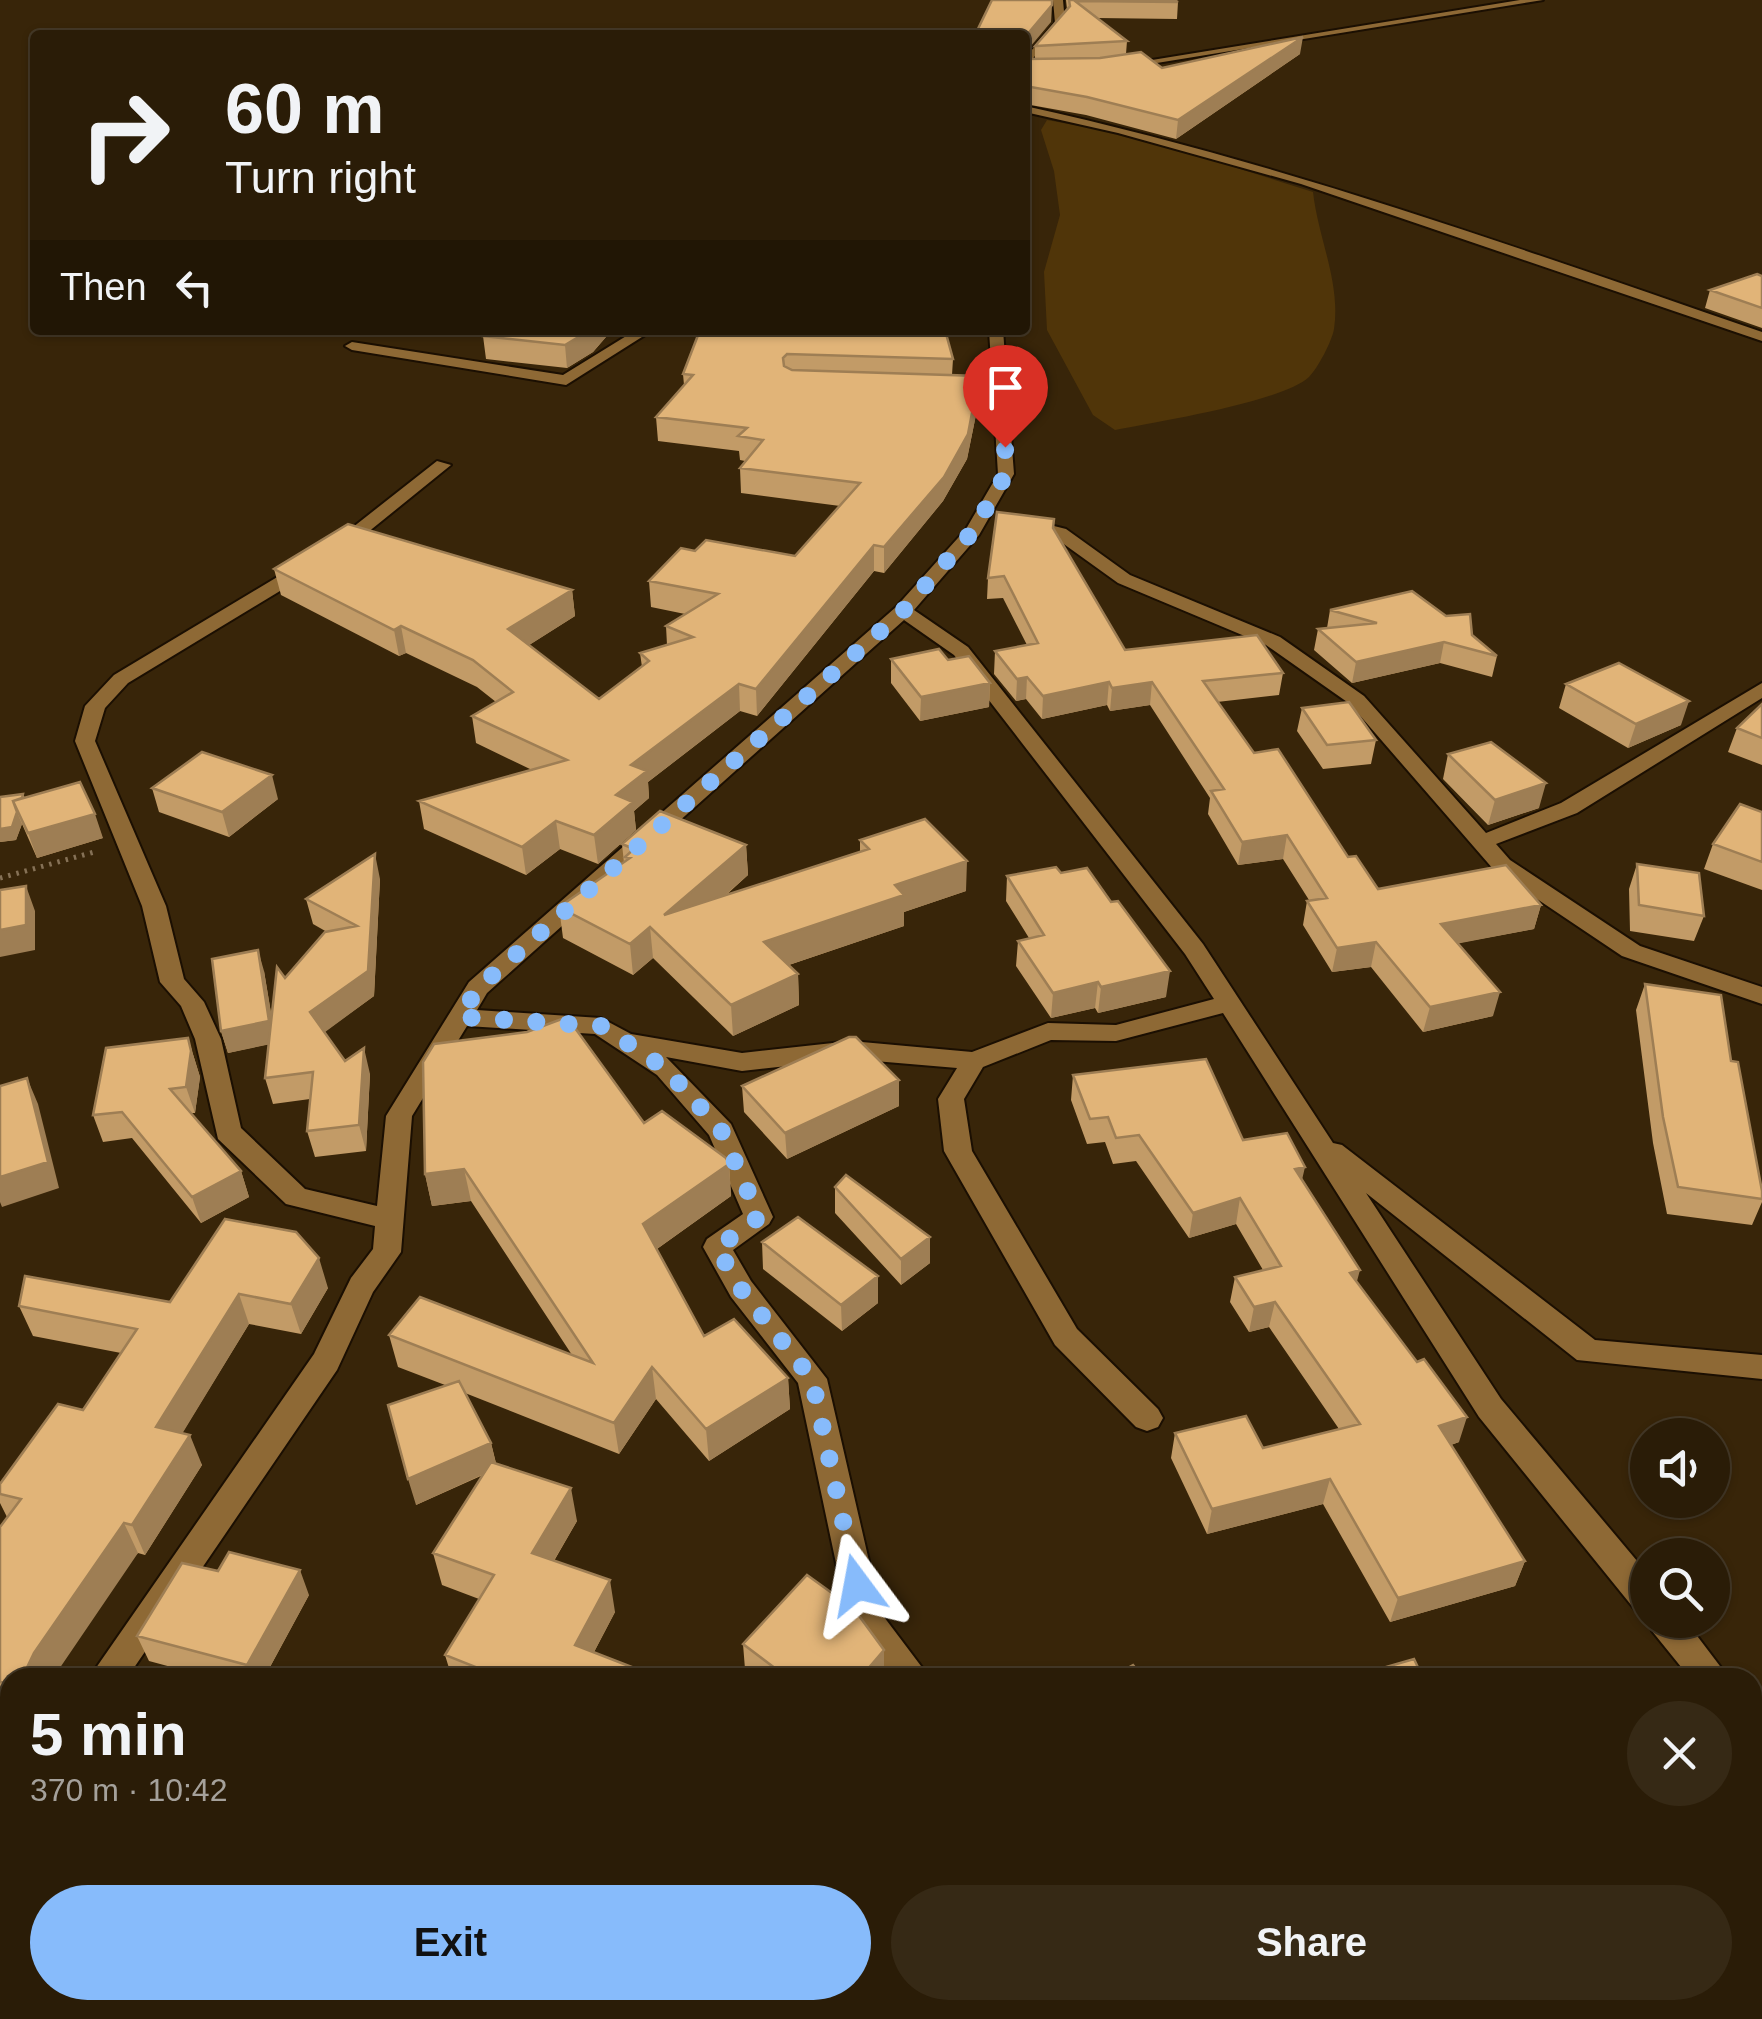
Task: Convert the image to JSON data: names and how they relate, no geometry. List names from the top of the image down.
{
  "page": {
    "turn": ["60 m", "Turn right"],
    "then": "Then",
    "heading": ["5 min", "370 m · 10:42"],
    "buttons": ["Exit", "Share"]
  }
}
